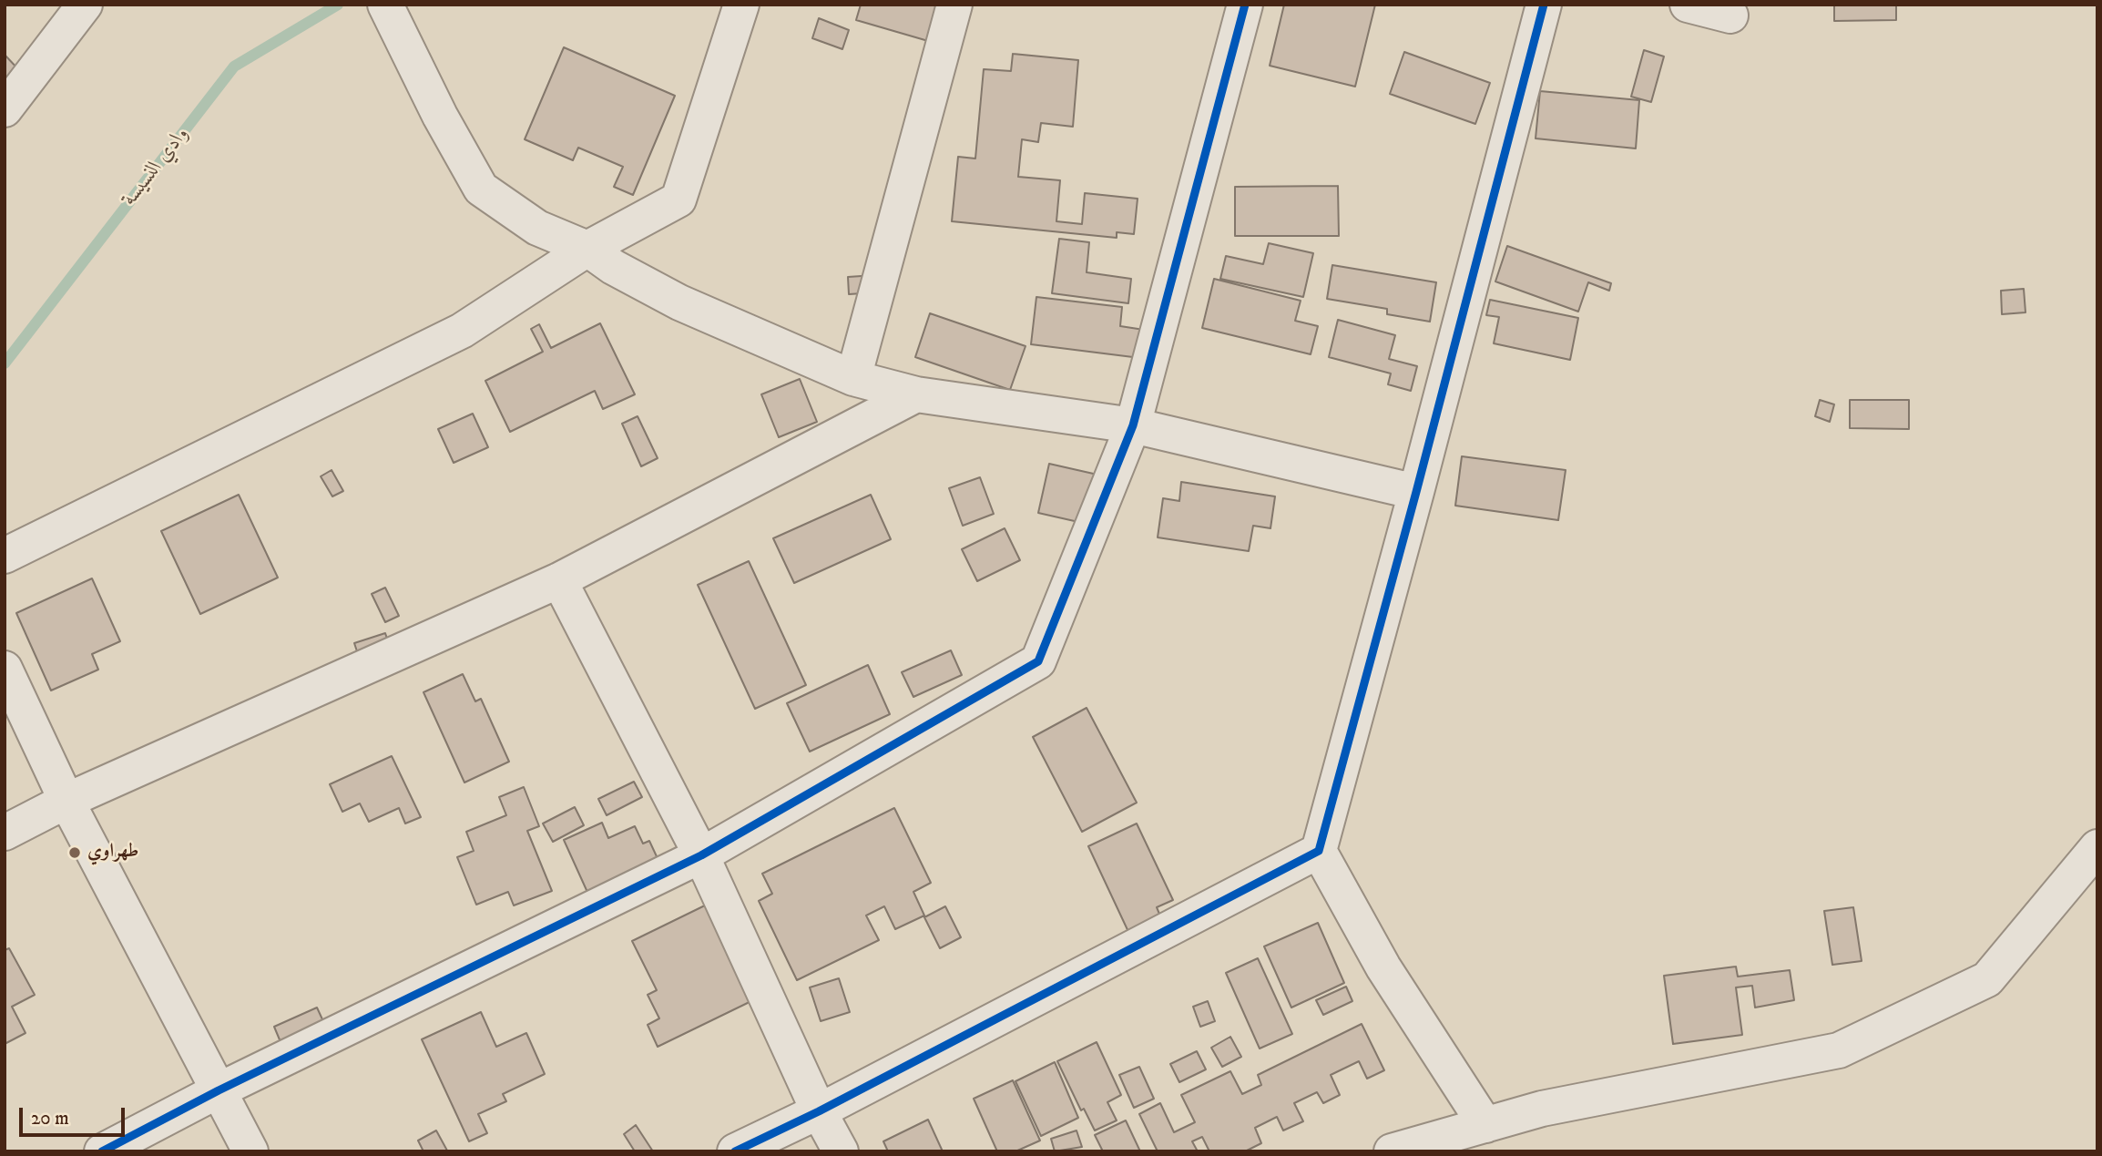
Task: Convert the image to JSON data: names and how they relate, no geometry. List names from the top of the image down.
{
  "water": ["وادي النسيسة"],
  "places": ["طهراوي"],
  "scale_bar": "20 m"
}
